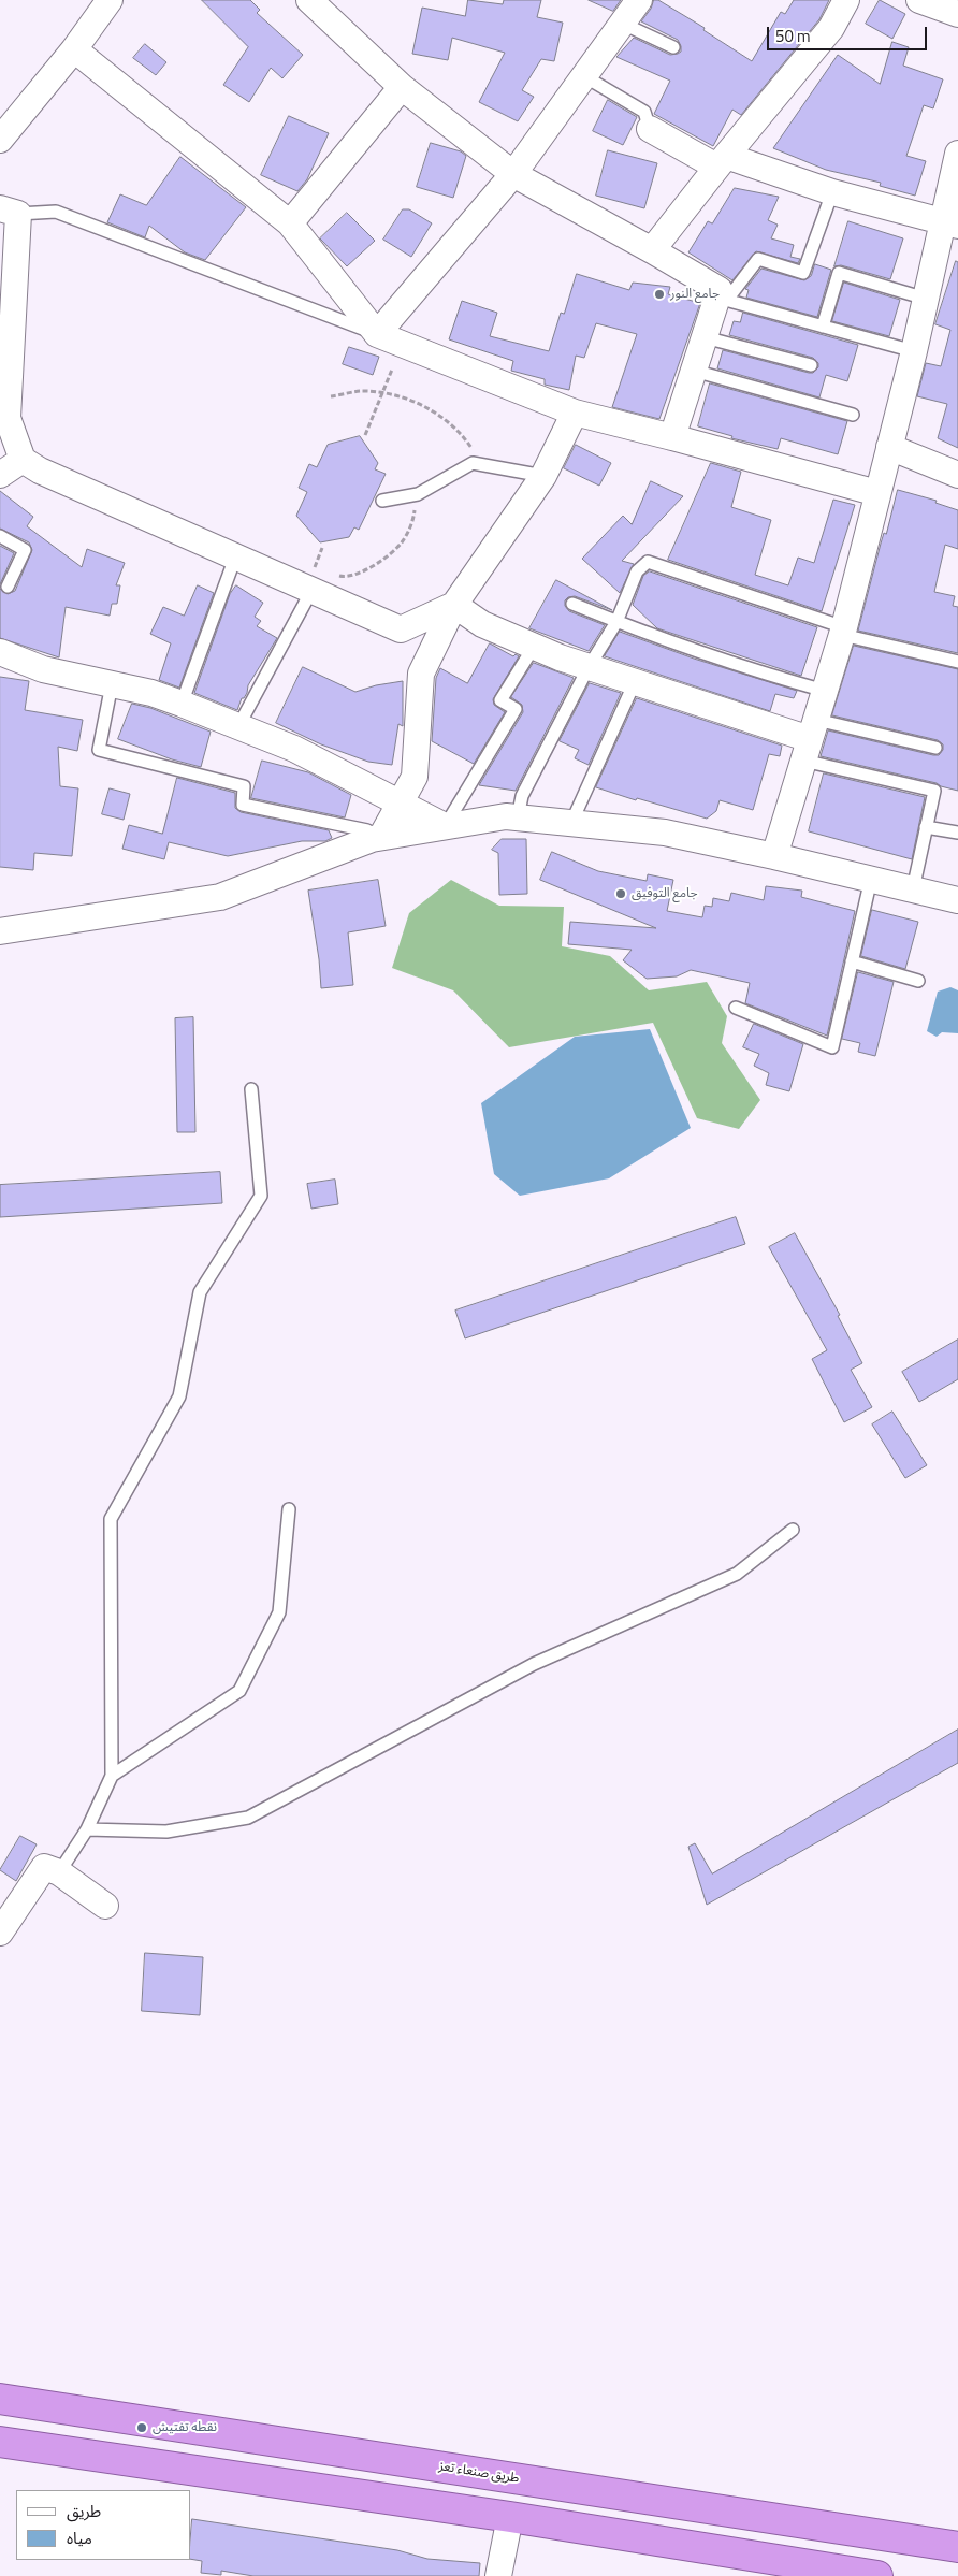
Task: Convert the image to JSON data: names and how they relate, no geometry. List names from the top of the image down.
{
  "streets": {
    "highway": ["طريق صنعاء تعز"]
  },
  "places": ["جامع النور", "جامع التوفيق", "نقطه تفتيش"],
  "legend": ["طريق", "مياه"],
  "scale_bar": "50 m"
}
